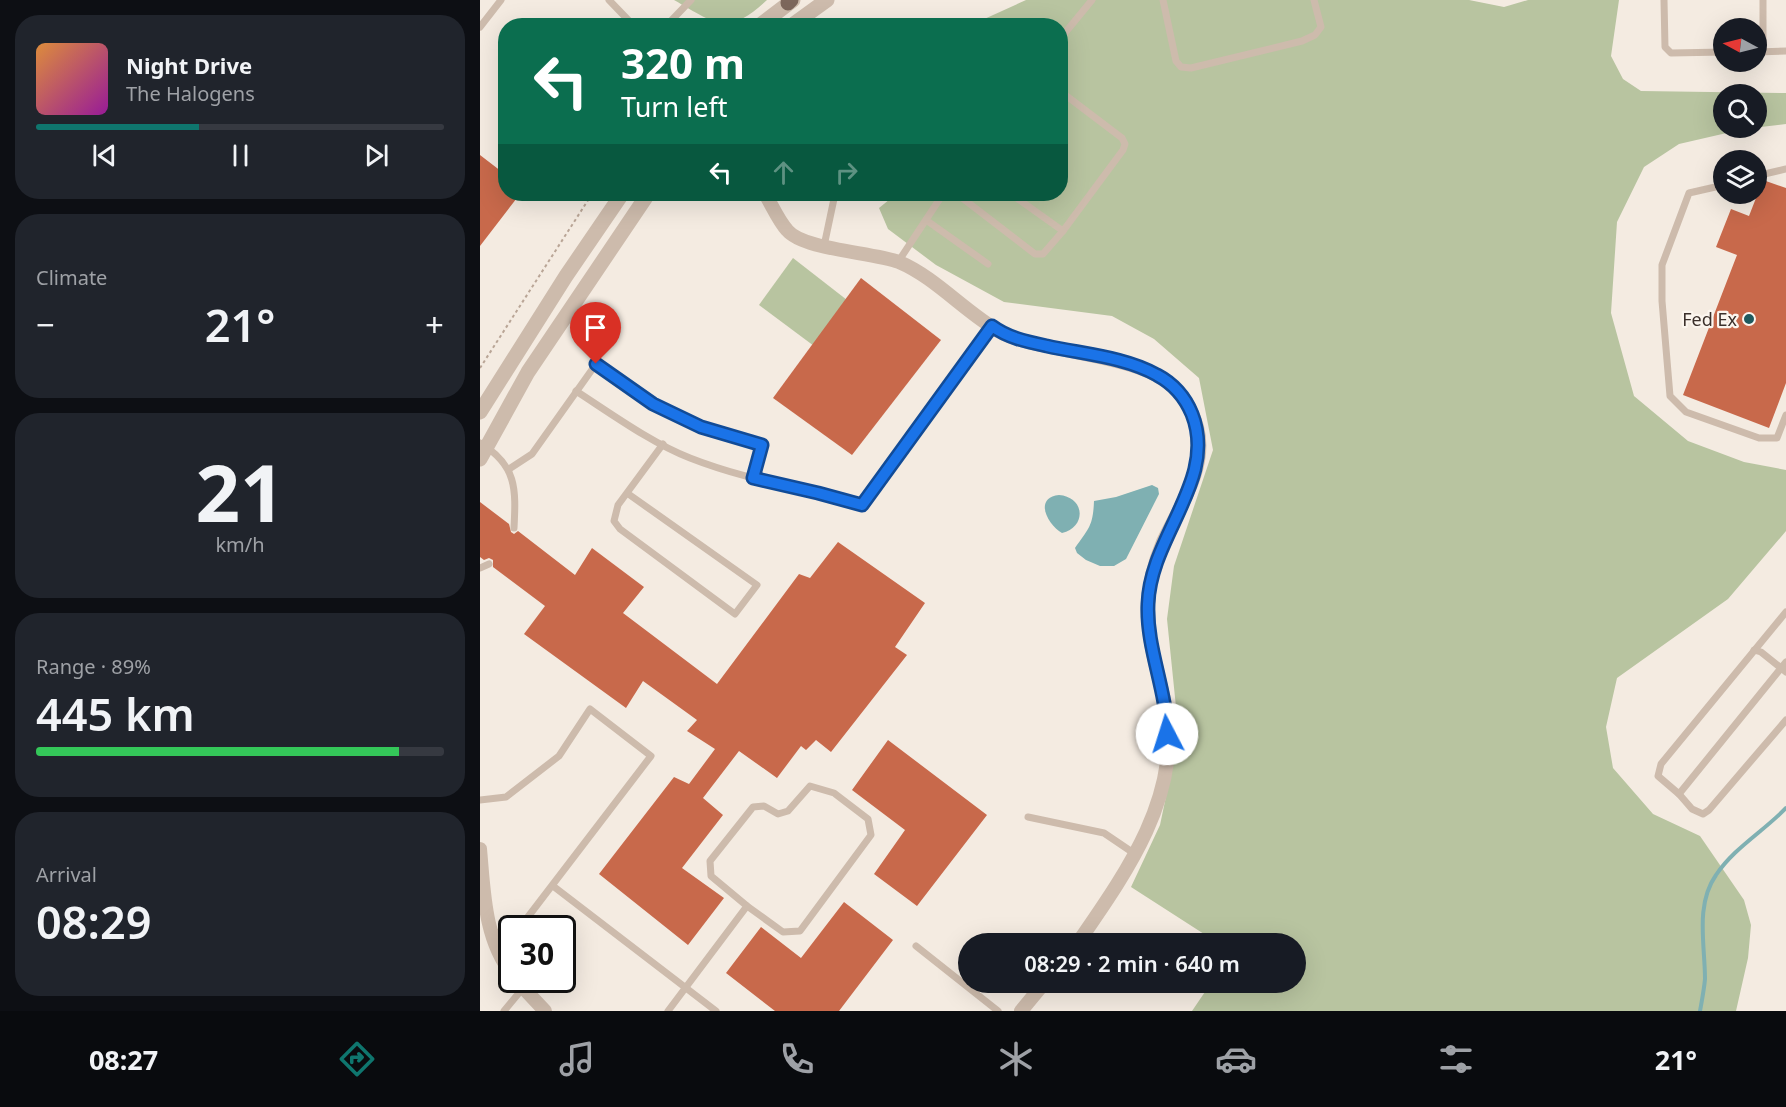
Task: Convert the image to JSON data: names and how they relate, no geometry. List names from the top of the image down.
{
  "places": ["Fed Ex"],
  "north": "left",
  "page": {
    "turn": ["320 m", "Turn left"],
    "song": ["Night Drive", "The Halogens"],
    "tile": [
      "Climate",
      ["21", "km/h"],
      ["Range · 89%", "445 km"],
      ["Arrival", "08:29"]
    ],
    "heat": ["−", "21°", "+"],
    "limit": "30",
    "trip": "08:29 · 2 min · 640 m",
    "tabs": ["08:27", "21°"]
  }
}
